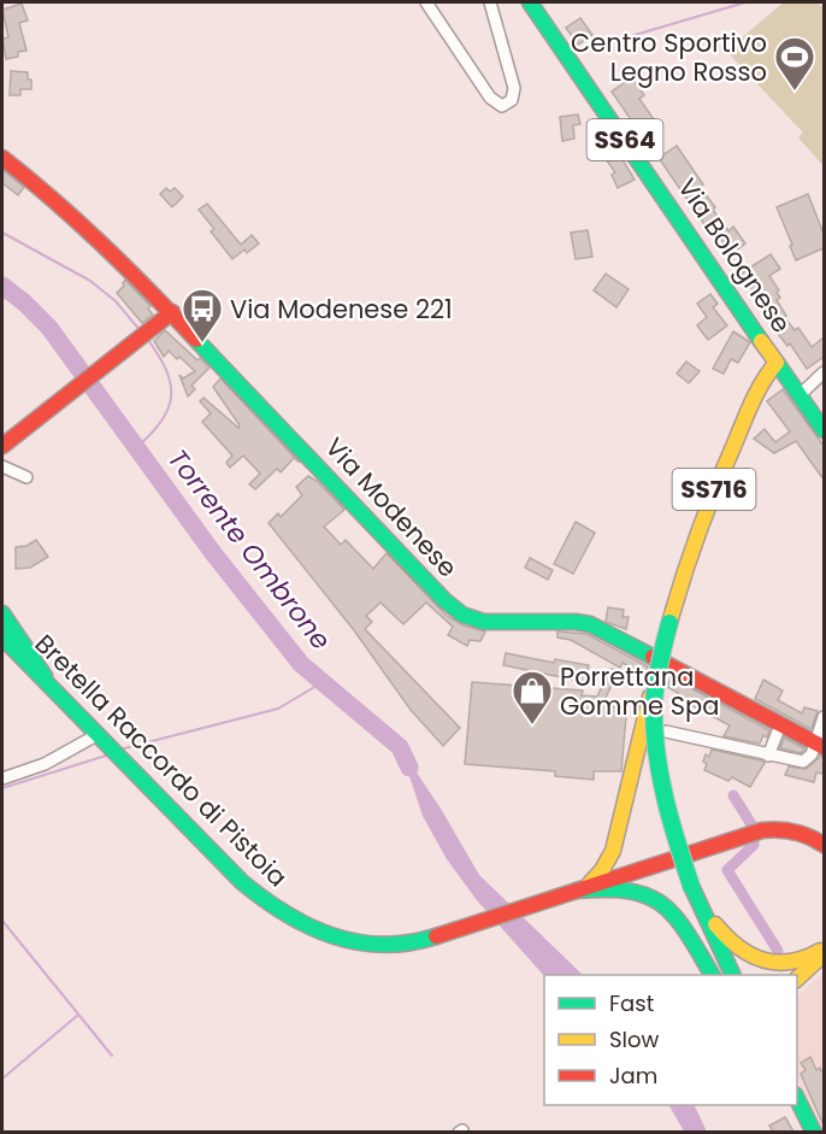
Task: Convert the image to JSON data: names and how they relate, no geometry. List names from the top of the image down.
{
  "streets": {
    "main road": [
      "SS64",
      "Via Bolognese",
      "SS716",
      "Via Modenese",
      "Bretella Raccordo di Pistoia"
    ]
  },
  "crossings": [
    ["Via Bolognese", "SS716"]
  ],
  "water": ["Torrente Ombrone"],
  "places": {
    "sports": ["Centro Sportivo Legno Rosso"],
    "bus stop": ["Via Modenese 221"],
    "shop": ["Porrettana Gomme Spa"]
  },
  "legend": ["Fast", "Slow", "Jam"]
}
